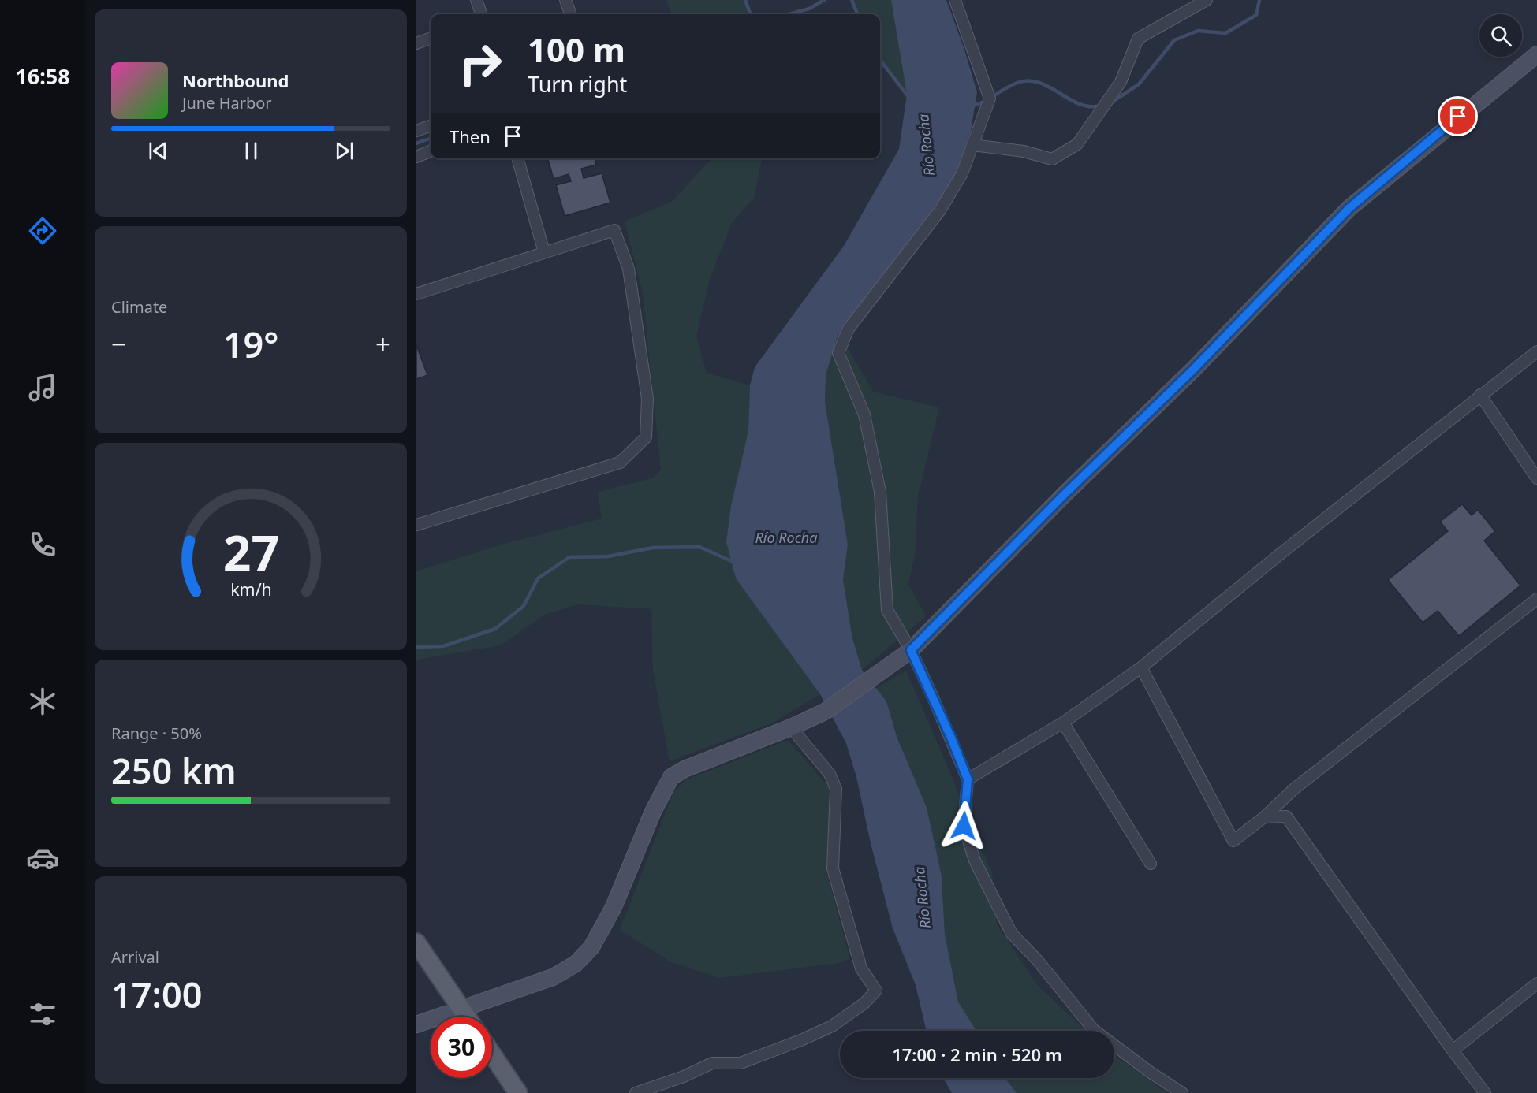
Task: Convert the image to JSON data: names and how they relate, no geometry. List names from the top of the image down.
{
  "water": ["Río Rocha"],
  "page": {
    "tabs": "16:58",
    "turn": ["100 m", "Turn right"],
    "song": ["Northbound", "June Harbor"],
    "then": "Then",
    "tile": [
      "Climate",
      ["Range · 50%", "250 km"],
      ["Arrival", "17:00"]
    ],
    "heat": ["−", "19°", "+"],
    "limit": "30",
    "trip": "17:00 · 2 min · 520 m",
    "gauge": ["27", "km/h"]
  }
}
